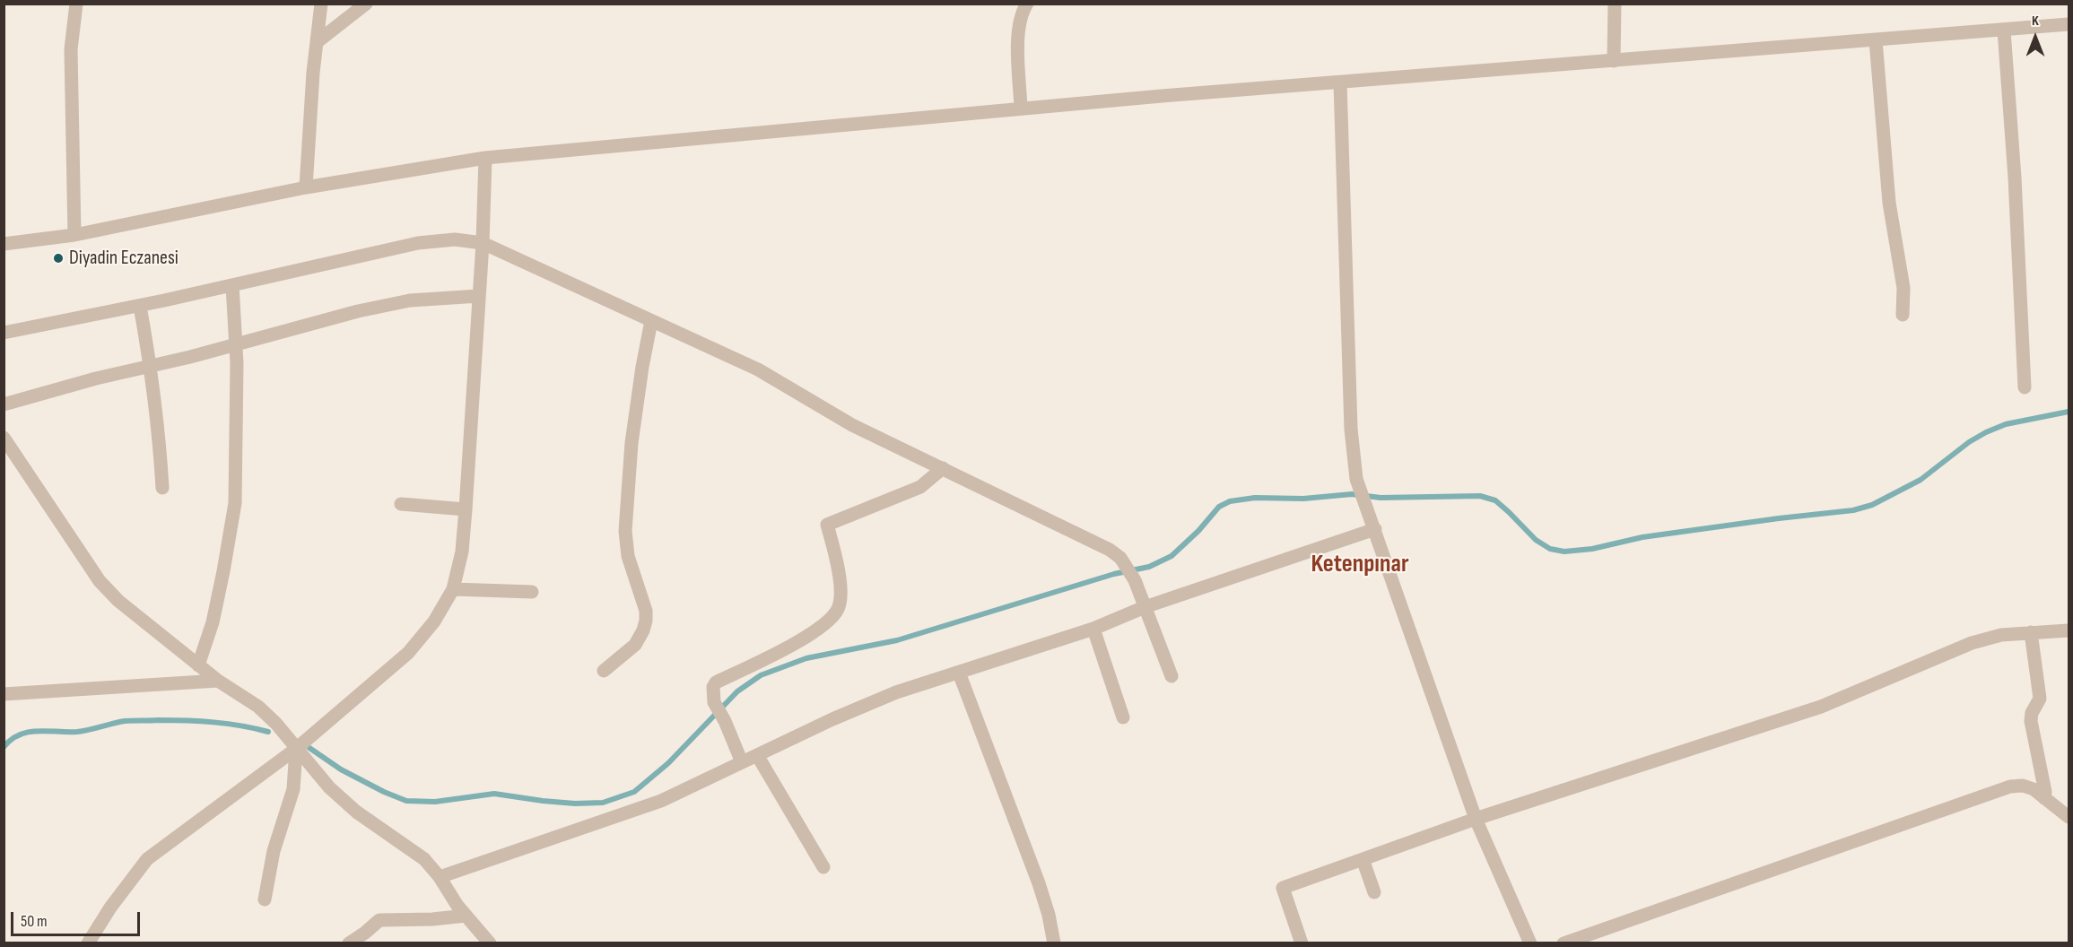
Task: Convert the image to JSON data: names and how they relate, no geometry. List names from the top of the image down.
{
  "districts": ["Ketenpınar"],
  "places": ["Diyadin Eczanesi"],
  "scale_bar": "50 m",
  "north": "top"
}
